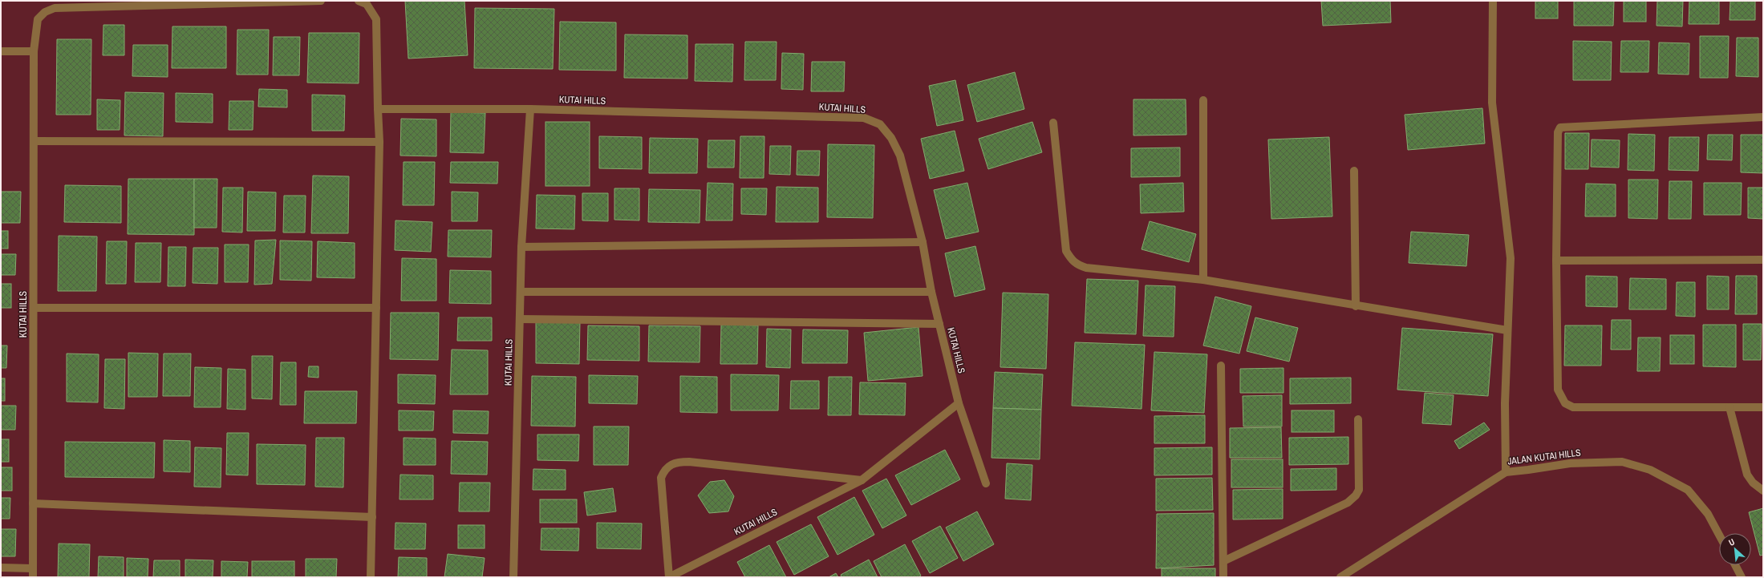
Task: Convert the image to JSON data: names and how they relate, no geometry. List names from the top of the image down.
{
  "streets": {
    "street": ["KUTAI HILLS", "JALAN KUTAI HILLS"]
  },
  "north": "top left"
}
